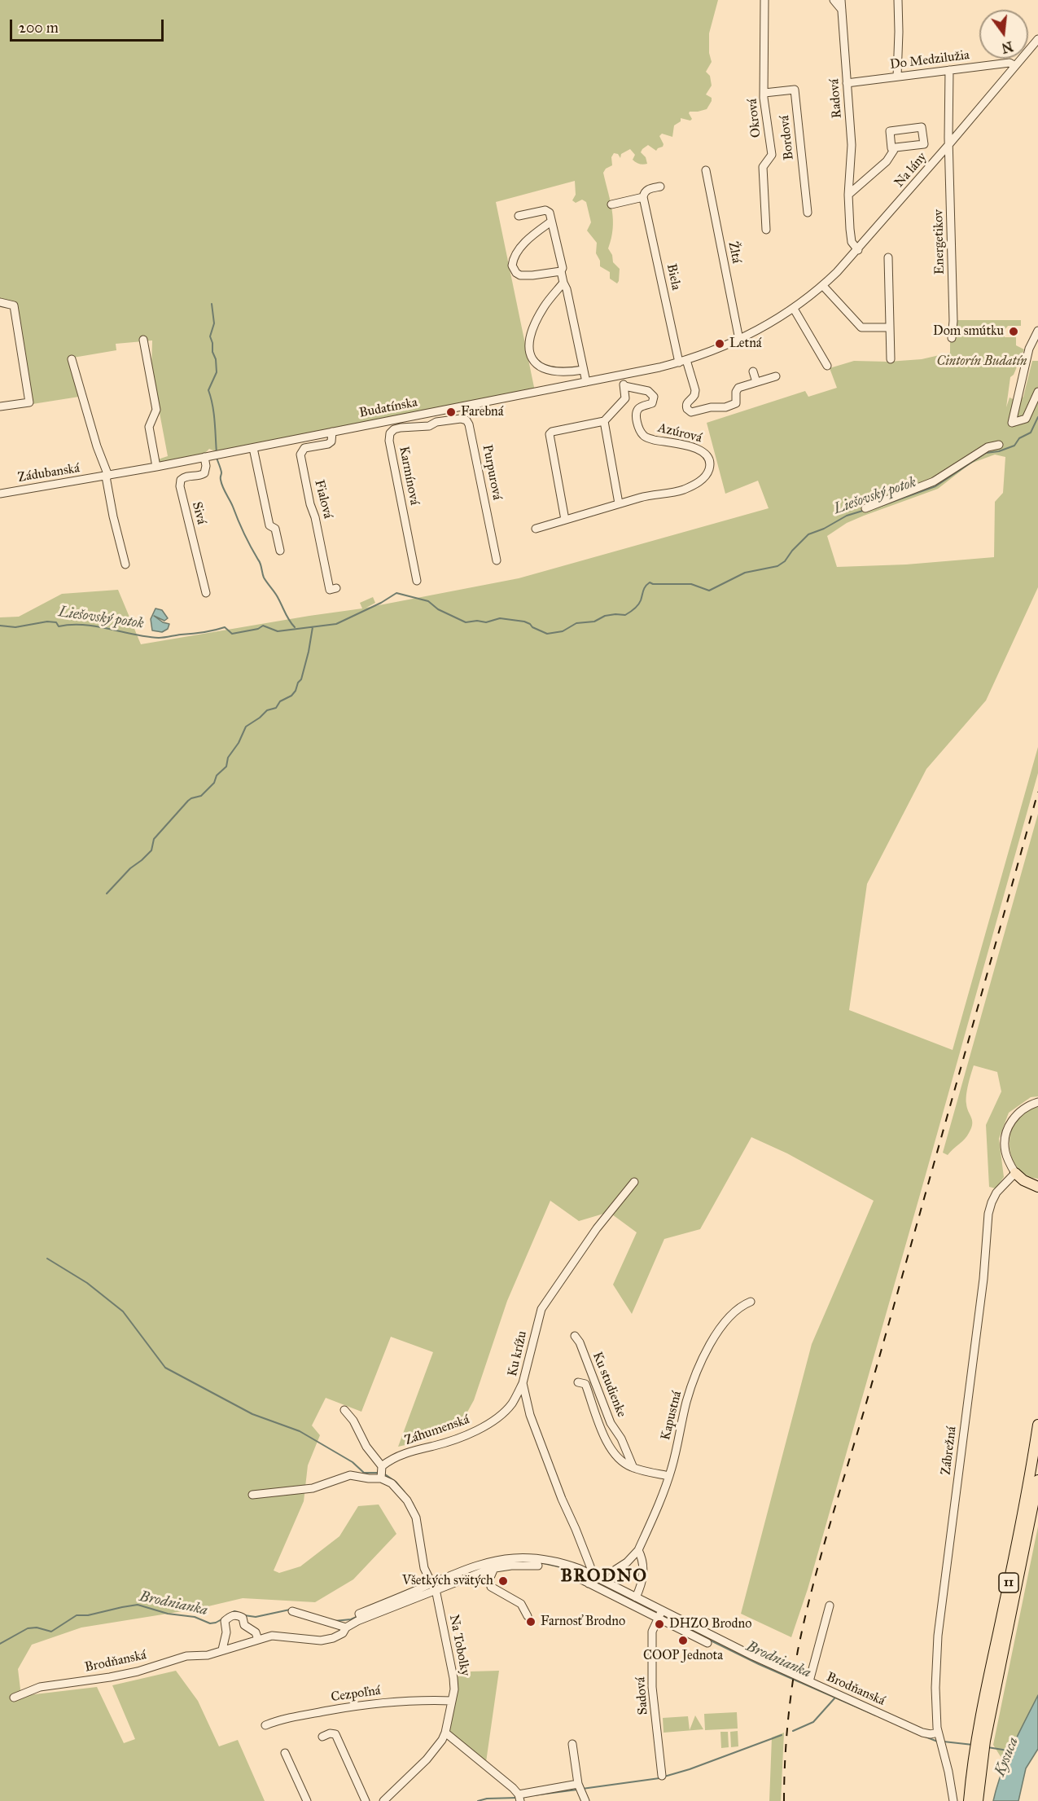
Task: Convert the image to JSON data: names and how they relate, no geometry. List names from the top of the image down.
{
  "streets": {
    "main road": ["11"],
    "street": [
      "Do Medzilužia",
      "Radová",
      "Okrová",
      "Bordová",
      "Na lány",
      "Energetikov",
      "Žltá",
      "Biela",
      "Budatínska",
      "Azúrová",
      "Purpurová",
      "Zádubanská",
      "Karmínová",
      "Fialová",
      "Sivá",
      "Ku krížu",
      "Ku studienke",
      "Kapustná",
      "Záhumenská",
      "Zábrežná",
      "Na Tobolky",
      "Brodňanská",
      "Cezpoľná",
      "Sadová"
    ]
  },
  "crossings": [
    ["Do Medzilužia", "Radová"],
    ["Do Medzilužia", "Na lány"],
    ["Do Medzilužia", "Energetikov"],
    ["Radová", "Na lány"],
    ["Okrová", "Bordová"],
    ["Na lány", "Energetikov"],
    ["Na lány", "Žltá"],
    ["Na lány", "Biela"],
    ["Na lány", "Budatínska"],
    ["Biela", "Budatínska"],
    ["Budatínska", "Zádubanská"],
    ["Budatínska", "Fialová"],
    ["Budatínska", "Sivá"],
    ["Purpurová", "Karmínová"],
    ["Ku krížu", "Záhumenská"],
    ["Ku krížu", "Brodňanská"],
    ["Ku studienke", "Kapustná"],
    ["Kapustná", "Brodňanská"],
    ["Zábrežná", "Brodňanská"],
    ["Na Tobolky", "Brodňanská"],
    ["Na Tobolky", "Cezpoľná"],
    ["Brodňanská", "Sadová"]
  ],
  "districts": ["BRODNO"],
  "water": ["Liešovský potok", "Brodnianka", "Kysuca"],
  "parks": ["Cintorín Budatín"],
  "places": [
    "Dom smútku",
    "Letná",
    "Farebná",
    "Všetkých svätých",
    "Farnosť Brodno",
    "DHZO Brodno",
    "COOP Jednota"
  ],
  "scale_bar": "200 m",
  "north": "bottom"
}
